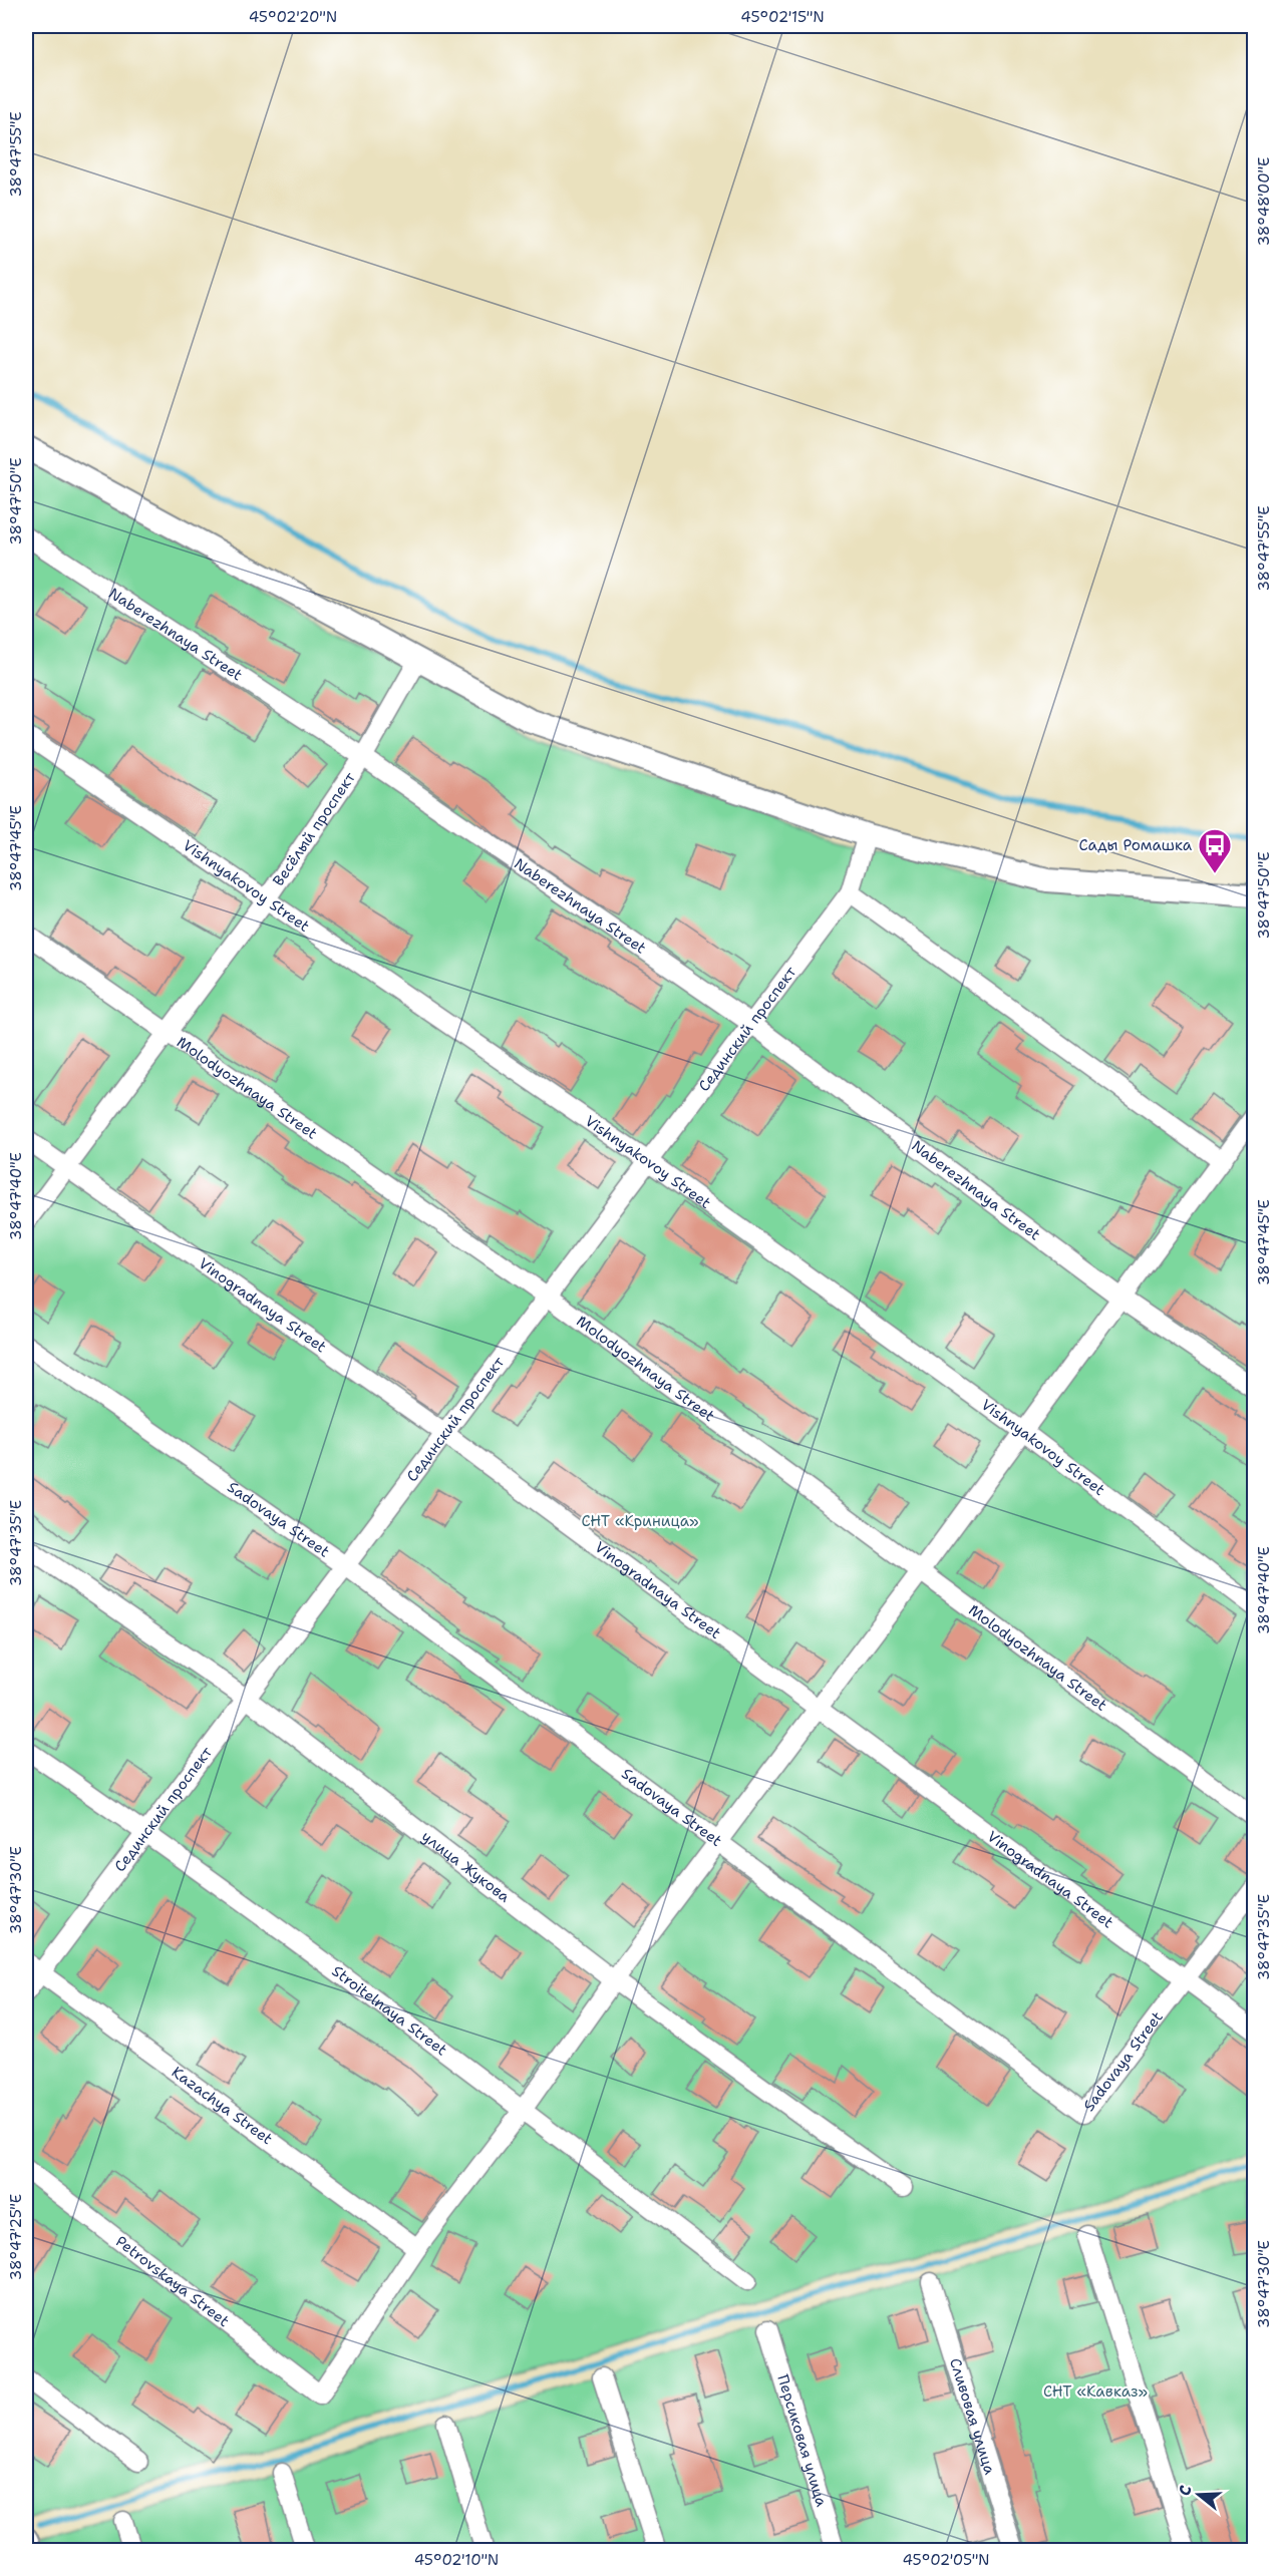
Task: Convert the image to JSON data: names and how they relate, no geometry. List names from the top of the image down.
{
  "streets": {
    "street": [
      "Naberezhnaya Street",
      "Весёлый проспект",
      "Vishnyakovoy Street",
      "Сединский проспект",
      "Molodyozhnaya Street",
      "Vinogradnaya Street",
      "Sadovaya Street",
      "улица Жукова",
      "Stroitelnaya Street",
      "Kazachya Street",
      "Petrovskaya Street",
      "Сливовая улица",
      "Персиковая улица"
    ]
  },
  "crossings": [
    ["Naberezhnaya Street", "Весёлый проспект"],
    ["Naberezhnaya Street", "Сединский проспект"],
    ["Весёлый проспект", "Vishnyakovoy Street"],
    ["Весёлый проспект", "Molodyozhnaya Street"],
    ["Весёлый проспект", "Vinogradnaya Street"],
    ["Vishnyakovoy Street", "Сединский проспект"],
    ["Сединский проспект", "Molodyozhnaya Street"],
    ["Сединский проспект", "Vinogradnaya Street"],
    ["Сединский проспект", "Sadovaya Street"],
    ["Сединский проспект", "улица Жукова"],
    ["Сединский проспект", "Stroitelnaya Street"],
    ["Сединский проспект", "Kazachya Street"],
    ["Vinogradnaya Street", "Sadovaya Street"],
    ["Kazachya Street", "Petrovskaya Street"]
  ],
  "parks": ["СНТ «Криница»", "СНТ «Кавказ»"],
  "places": {
    "bus stop": ["Сады Ромашка"]
  },
  "north": "left",
  "coordinates": [
    "45°02'20\"N",
    "45°02'15\"N",
    "38°47'55\"E",
    "38°48'00\"E",
    "38°47'50\"E",
    "38°47'45\"E",
    "38°47'40\"E",
    "38°47'35\"E",
    "38°47'30\"E",
    "38°47'25\"E",
    "45°02'10\"N",
    "45°02'05\"N"
  ]
}
